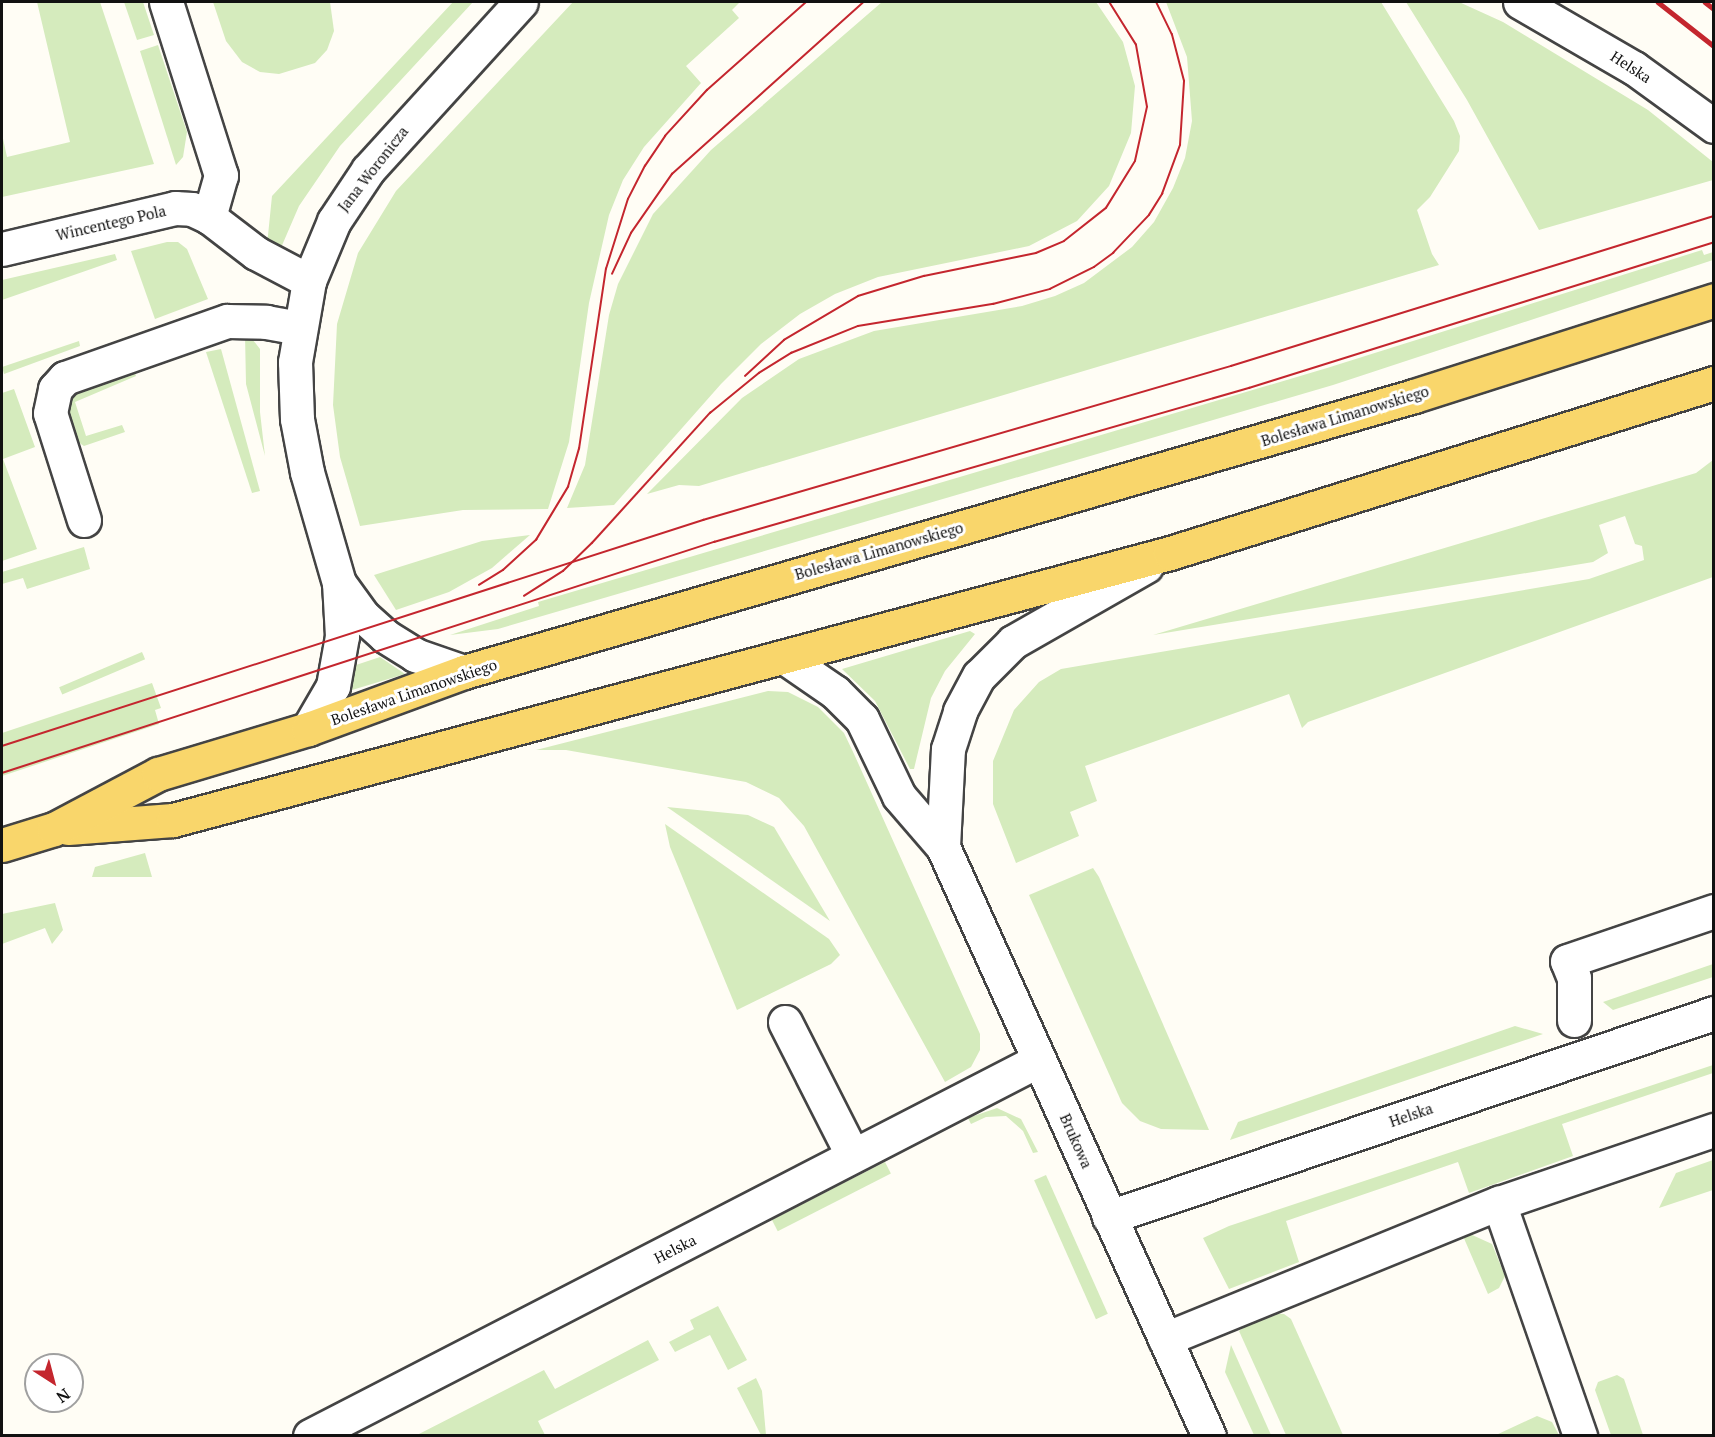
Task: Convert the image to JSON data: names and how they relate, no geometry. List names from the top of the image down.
{
  "streets": {
    "main road": ["Bolesława Limanowskiego"],
    "street": [
      "Helska",
      "Jana Woronicza",
      "Wincentego Pola",
      "Brukowa"
    ]
  },
  "crossings": [
    ["Helska", "Brukowa"],
    ["Jana Woronicza", "Wincentego Pola"]
  ],
  "north": "bottom right"
}
